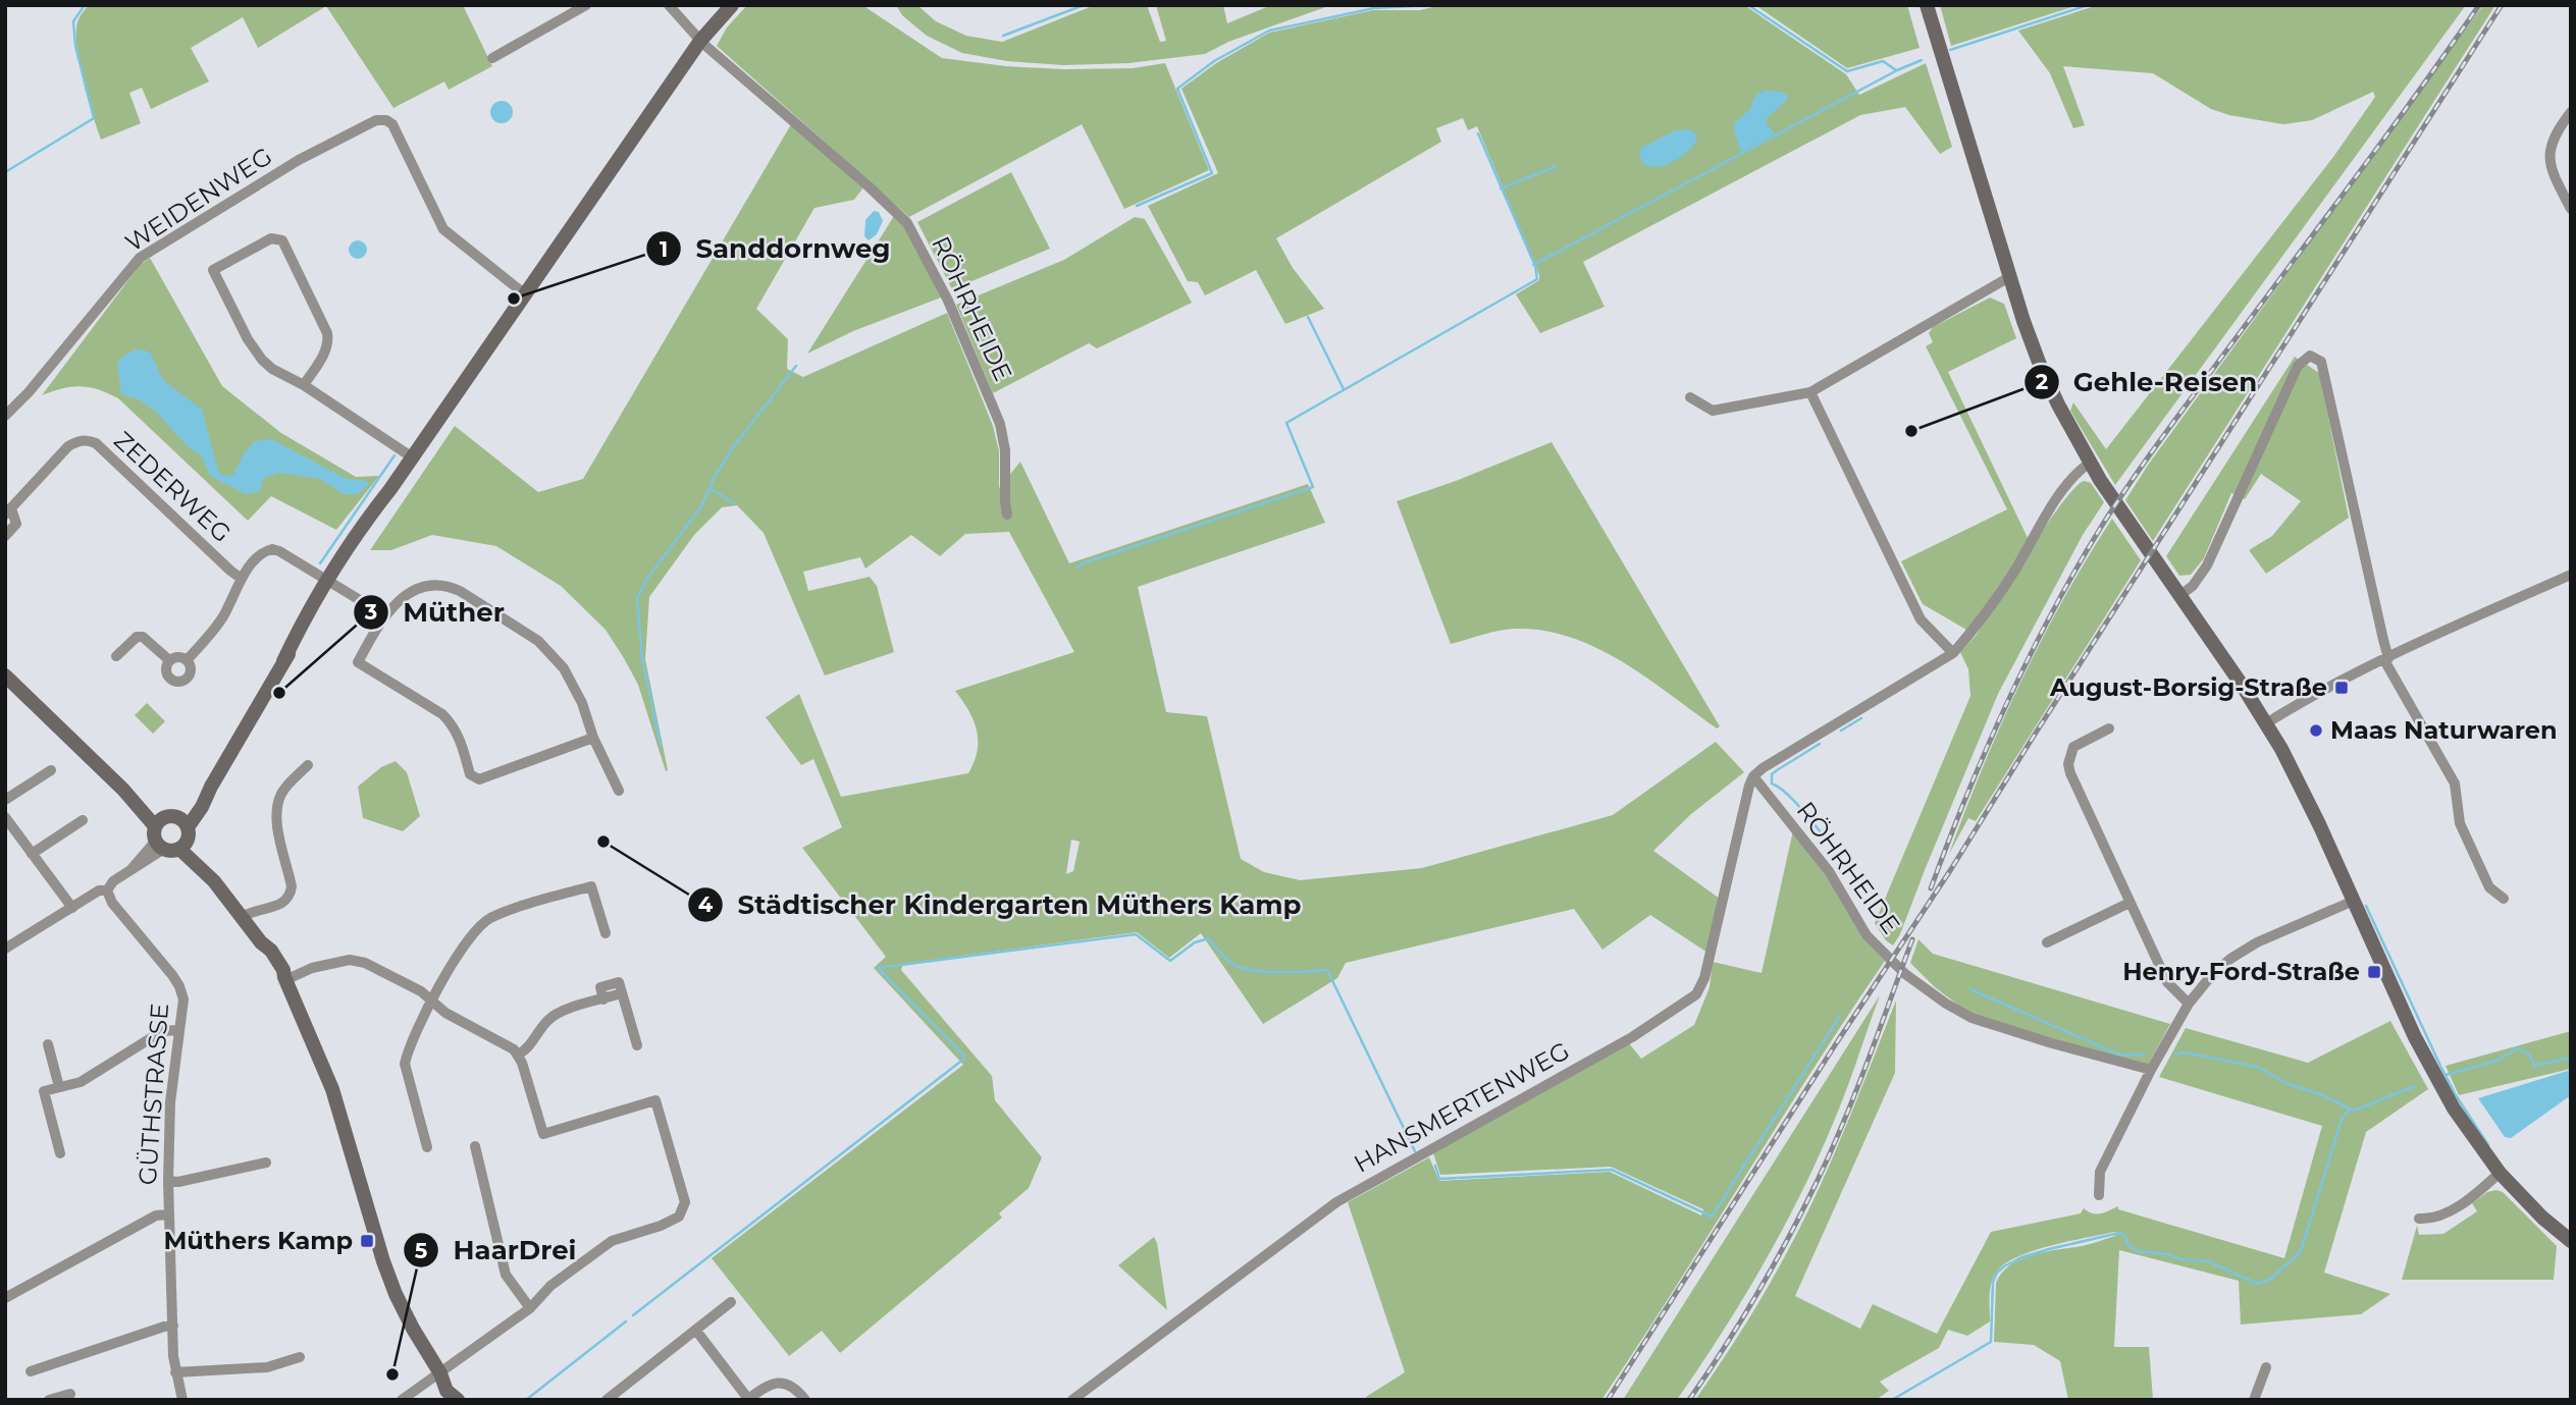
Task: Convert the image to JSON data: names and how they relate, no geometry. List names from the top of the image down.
{
  "streets": {
    "street": [
      "WEIDENWEG",
      "RÖHRHEIDE",
      "ZEDERWEG",
      "GÜTHSTRASSE",
      "HANSMERTENWEG"
    ]
  },
  "crossings": [
    ["RÖHRHEIDE", "HANSMERTENWEG"]
  ],
  "places": {
    "other": [
      "Sanddornweg",
      "Gehle-Reisen",
      "Müther",
      "Maas Naturwaren",
      "Städtischer Kindergarten Müthers Kamp",
      "HaarDrei"
    ],
    "transit": ["August-Borsig-Straße", "Henry-Ford-Straße", "Müthers Kamp"]
  }
}
